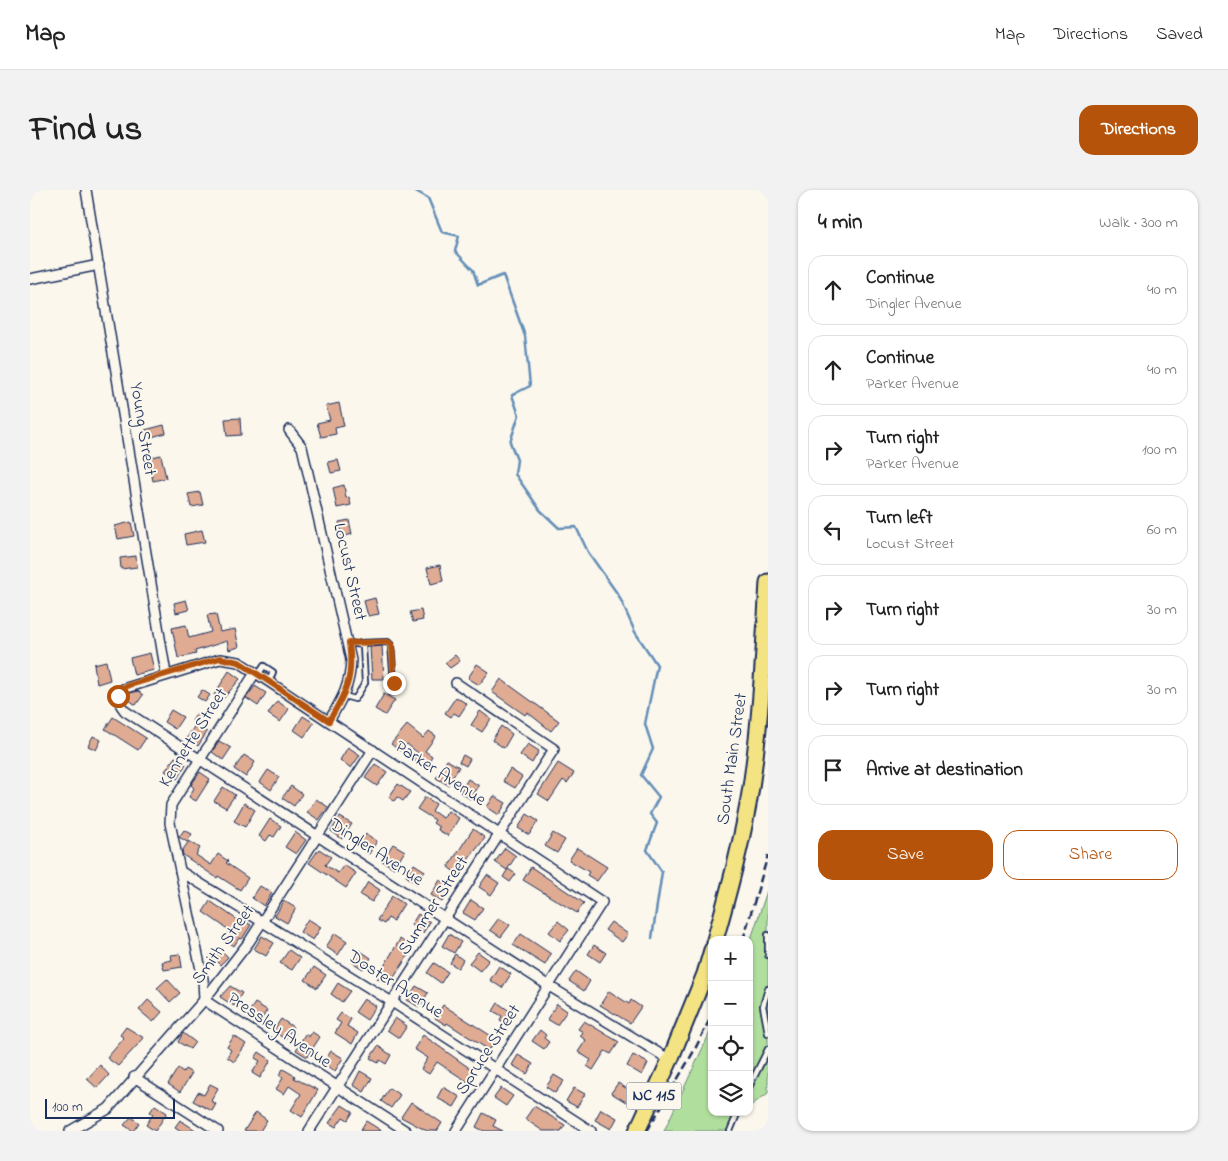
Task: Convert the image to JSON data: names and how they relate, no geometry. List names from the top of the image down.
{
  "streets": {
    "main road": ["South Main Street", "NC 115"],
    "street": [
      "Young Street",
      "Locust Street",
      "Kennette Street",
      "Parker Avenue",
      "Dingler Avenue",
      "Summer Street",
      "Smith Street",
      "Doster Avenue",
      "Pressley Avenue",
      "Spruce Street"
    ]
  },
  "crossings": [
    ["Young Street", "Parker Avenue"],
    ["Young Street", "Dingler Avenue"],
    ["Locust Street", "Parker Avenue"],
    ["Kennette Street", "Parker Avenue"],
    ["Kennette Street", "Dingler Avenue"],
    ["Kennette Street", "Smith Street"],
    ["Kennette Street", "Doster Avenue"],
    ["Kennette Street", "Pressley Avenue"],
    ["Parker Avenue", "Dingler Avenue"],
    ["Parker Avenue", "Summer Street"],
    ["Parker Avenue", "Smith Street"],
    ["Parker Avenue", "Spruce Street"],
    ["Dingler Avenue", "Summer Street"],
    ["Dingler Avenue", "Smith Street"],
    ["Dingler Avenue", "Spruce Street"],
    ["Dingler Avenue", "NC 115"],
    ["Summer Street", "Doster Avenue"],
    ["Summer Street", "Pressley Avenue"],
    ["Smith Street", "Doster Avenue"],
    ["Smith Street", "Pressley Avenue"],
    ["Doster Avenue", "Spruce Street"]
  ],
  "scale_bar": "100 m",
  "page": {
    "header": "Map",
    "nav": ["Map", "Directions", "Saved"],
    "title": "Find us",
    "buttons": [
      "Directions",
      ["Save", "Share"]
    ],
    "heading": ["4 min", "Walk · 300 m"],
    "list": [
      ["Continue", "Dingler Avenue", "40 m"],
      ["Continue", "Parker Avenue", "40 m"],
      ["Turn right", "Parker Avenue", "100 m"],
      ["Turn left", "Locust Street", "60 m"],
      ["Turn right", "30 m"],
      ["Turn right", "30 m"],
      "Arrive at destination"
    ],
    "map_buttons": ["+", "−"],
    "scale": "100 m"
  }
}
